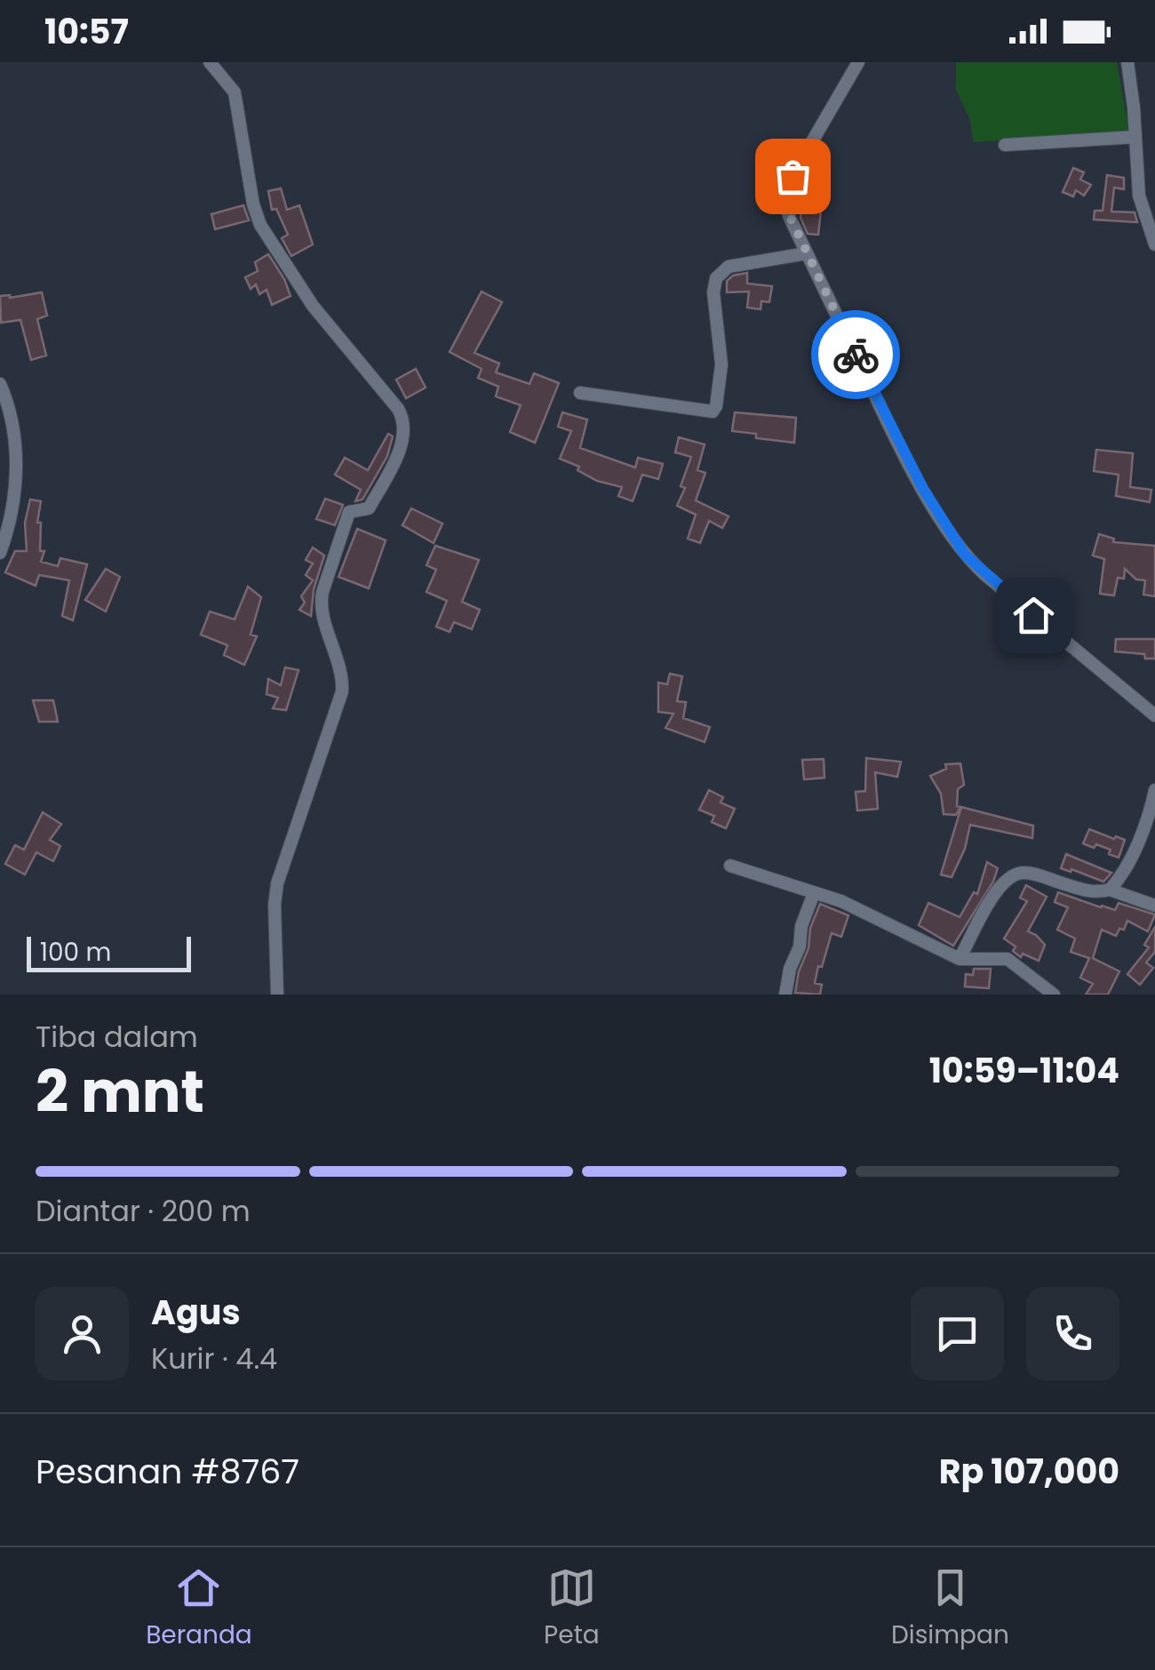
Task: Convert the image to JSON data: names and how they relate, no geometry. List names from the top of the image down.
{
  "scale_bar": "100 m",
  "page": {
    "status": "10:57",
    "scale": "100 m",
    "heading": ["2 mnt", "Tiba dalam", "10:59–11:04"],
    "panel": [
      "Agus",
      "Kurir · 4.4",
      "Pesanan #8767",
      "Rp 107,000"
    ],
    "bar": "Diantar · 200 m",
    "tabs": ["Beranda", "Peta", "Disimpan"]
  }
}
